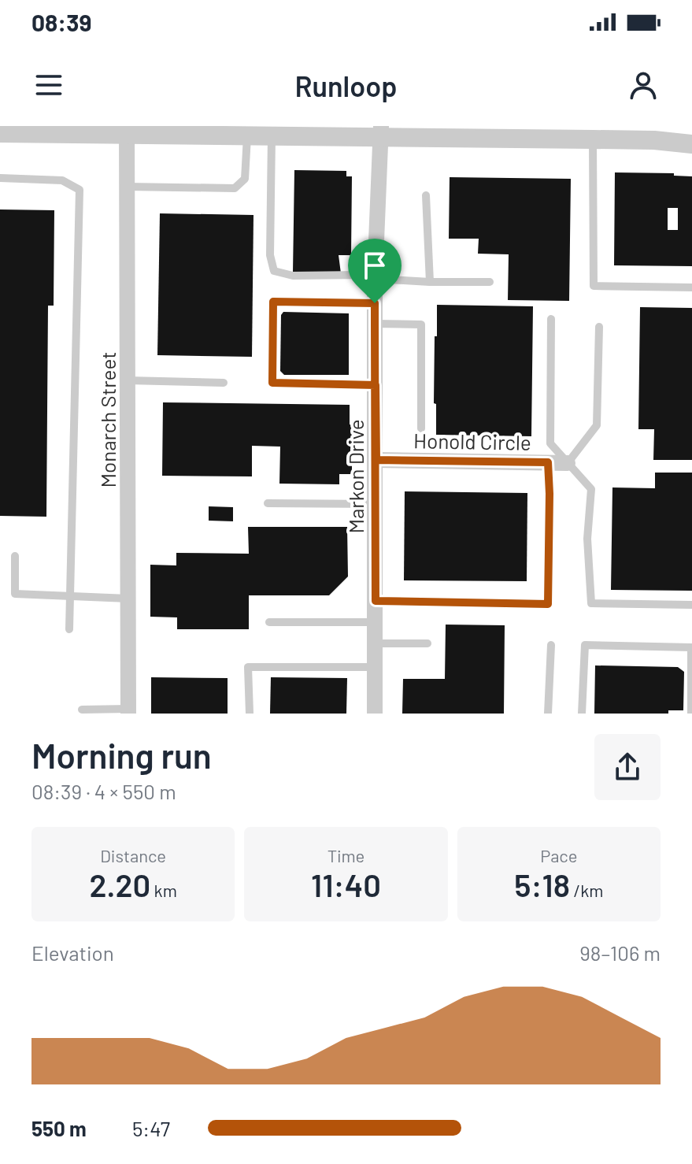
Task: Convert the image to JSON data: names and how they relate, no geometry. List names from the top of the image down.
{
  "streets": {
    "street": ["Monarch Street", "Honold Circle", "Markon Drive"]
  },
  "crossings": [
    ["Honold Circle", "Markon Drive"]
  ],
  "page": {
    "status": "08:39",
    "header": "Runloop",
    "heading": ["Morning run", "08:39 · 4 × 550 m"],
    "stats": [
      ["Distance", "2.20 km"],
      ["Time", "11:40"],
      ["Pace", "5:18 /km"]
    ],
    "chart": ["Elevation", "98–106 m"],
    "list": [
      {
        "name": "550 m",
        "note": "5:47"
      }
    ]
  }
}
